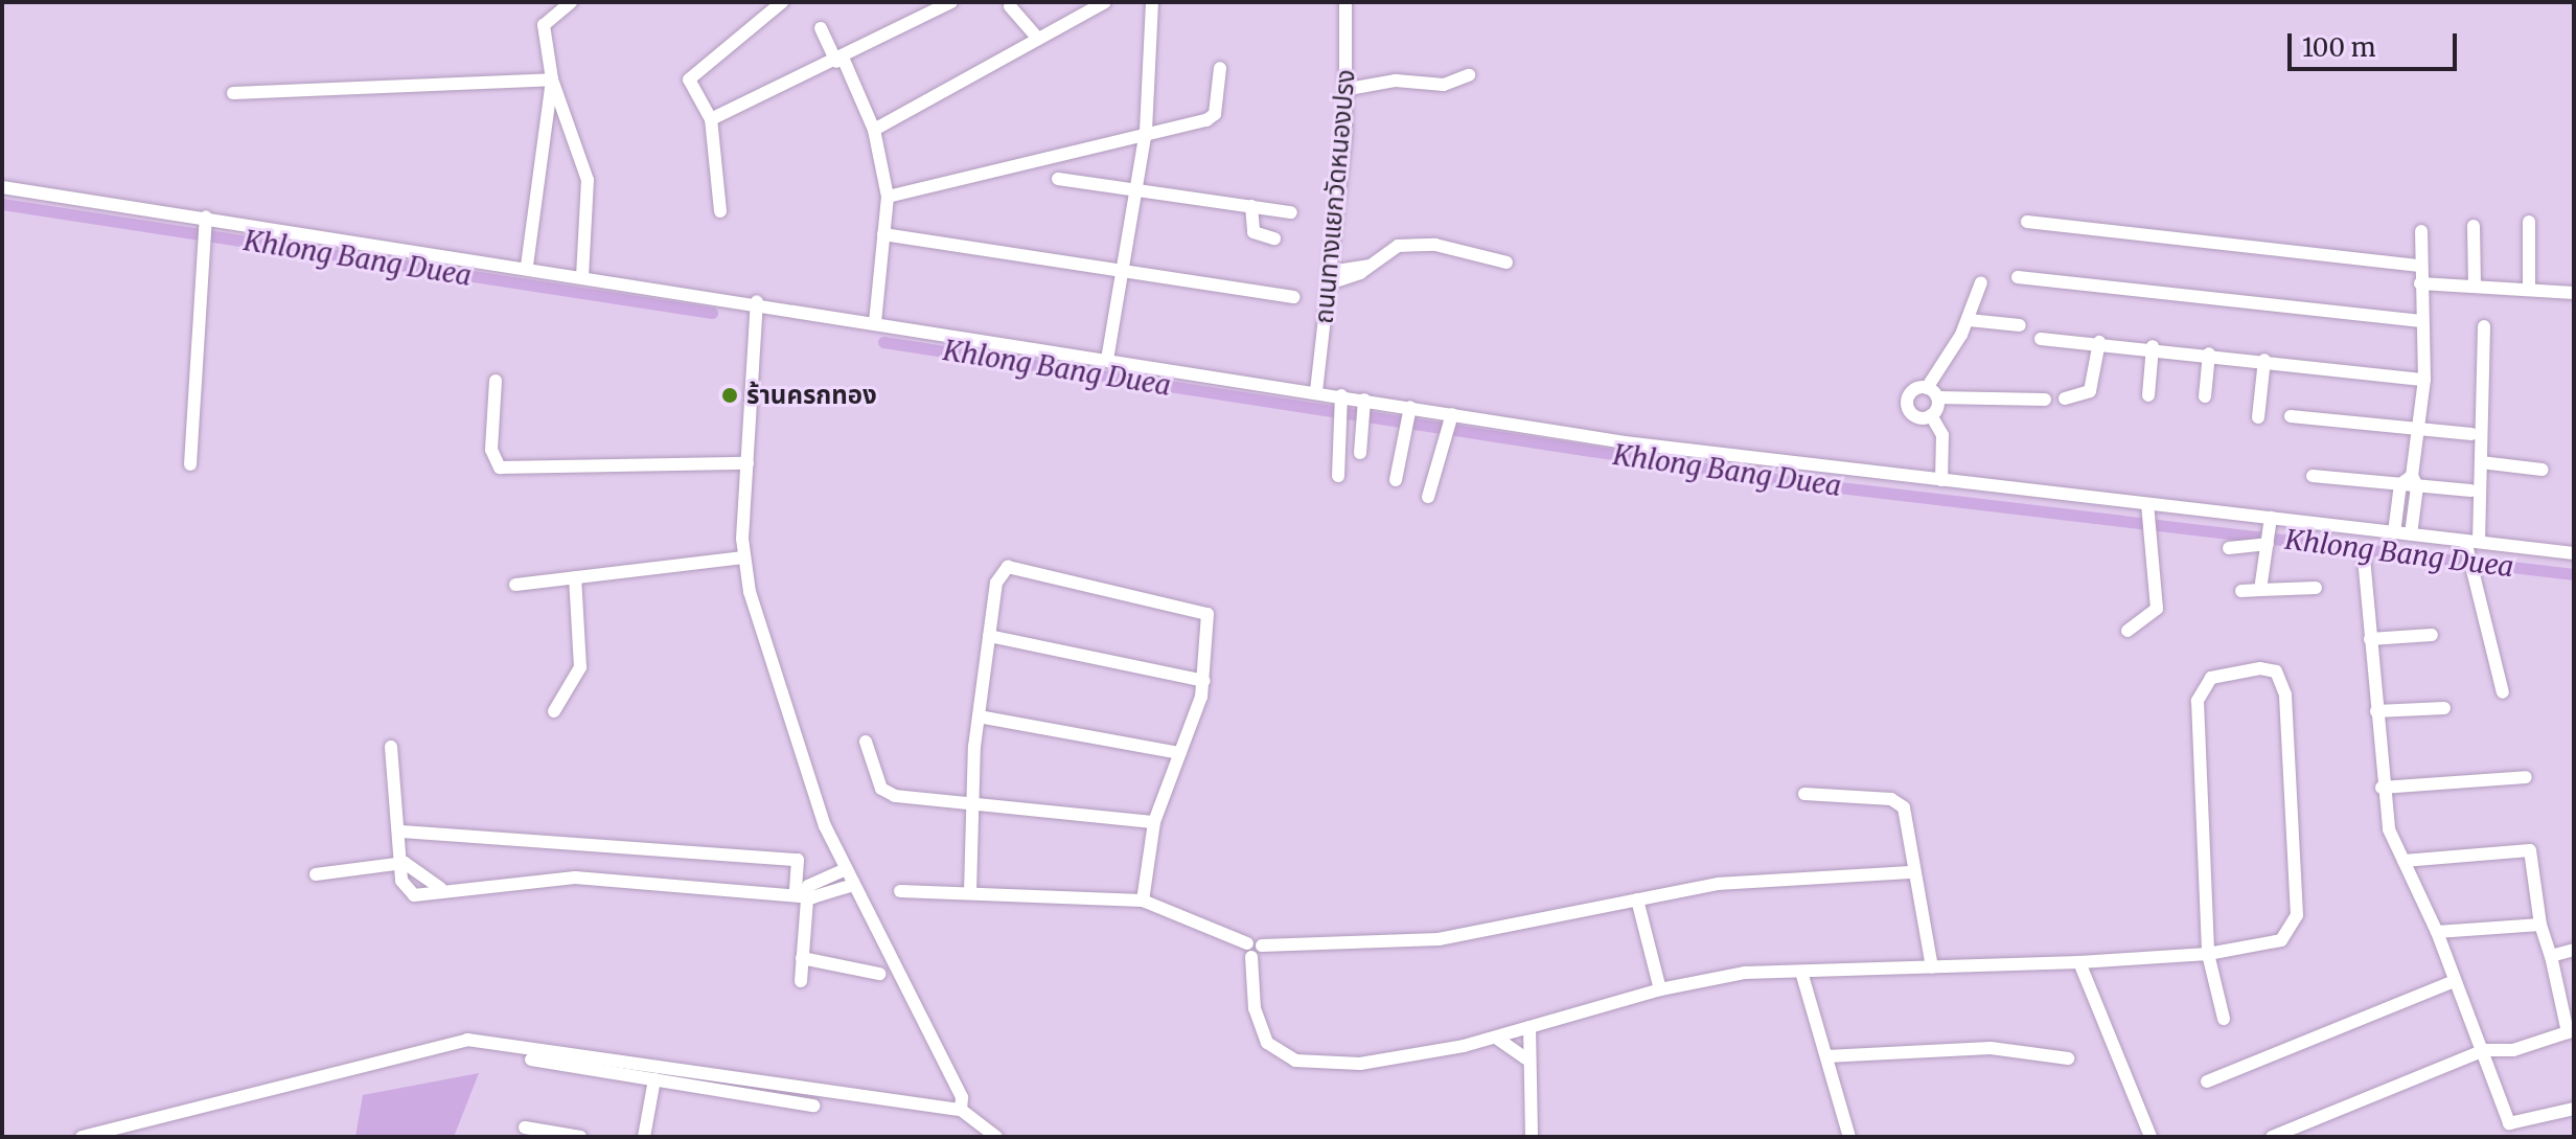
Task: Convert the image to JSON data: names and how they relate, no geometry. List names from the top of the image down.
{
  "streets": {
    "street": ["ถนนทางแยกวัดหนองปรง"]
  },
  "water": ["Khlong Bang Duea"],
  "places": ["ร้านครกทอง"],
  "scale_bar": "100 m"
}
